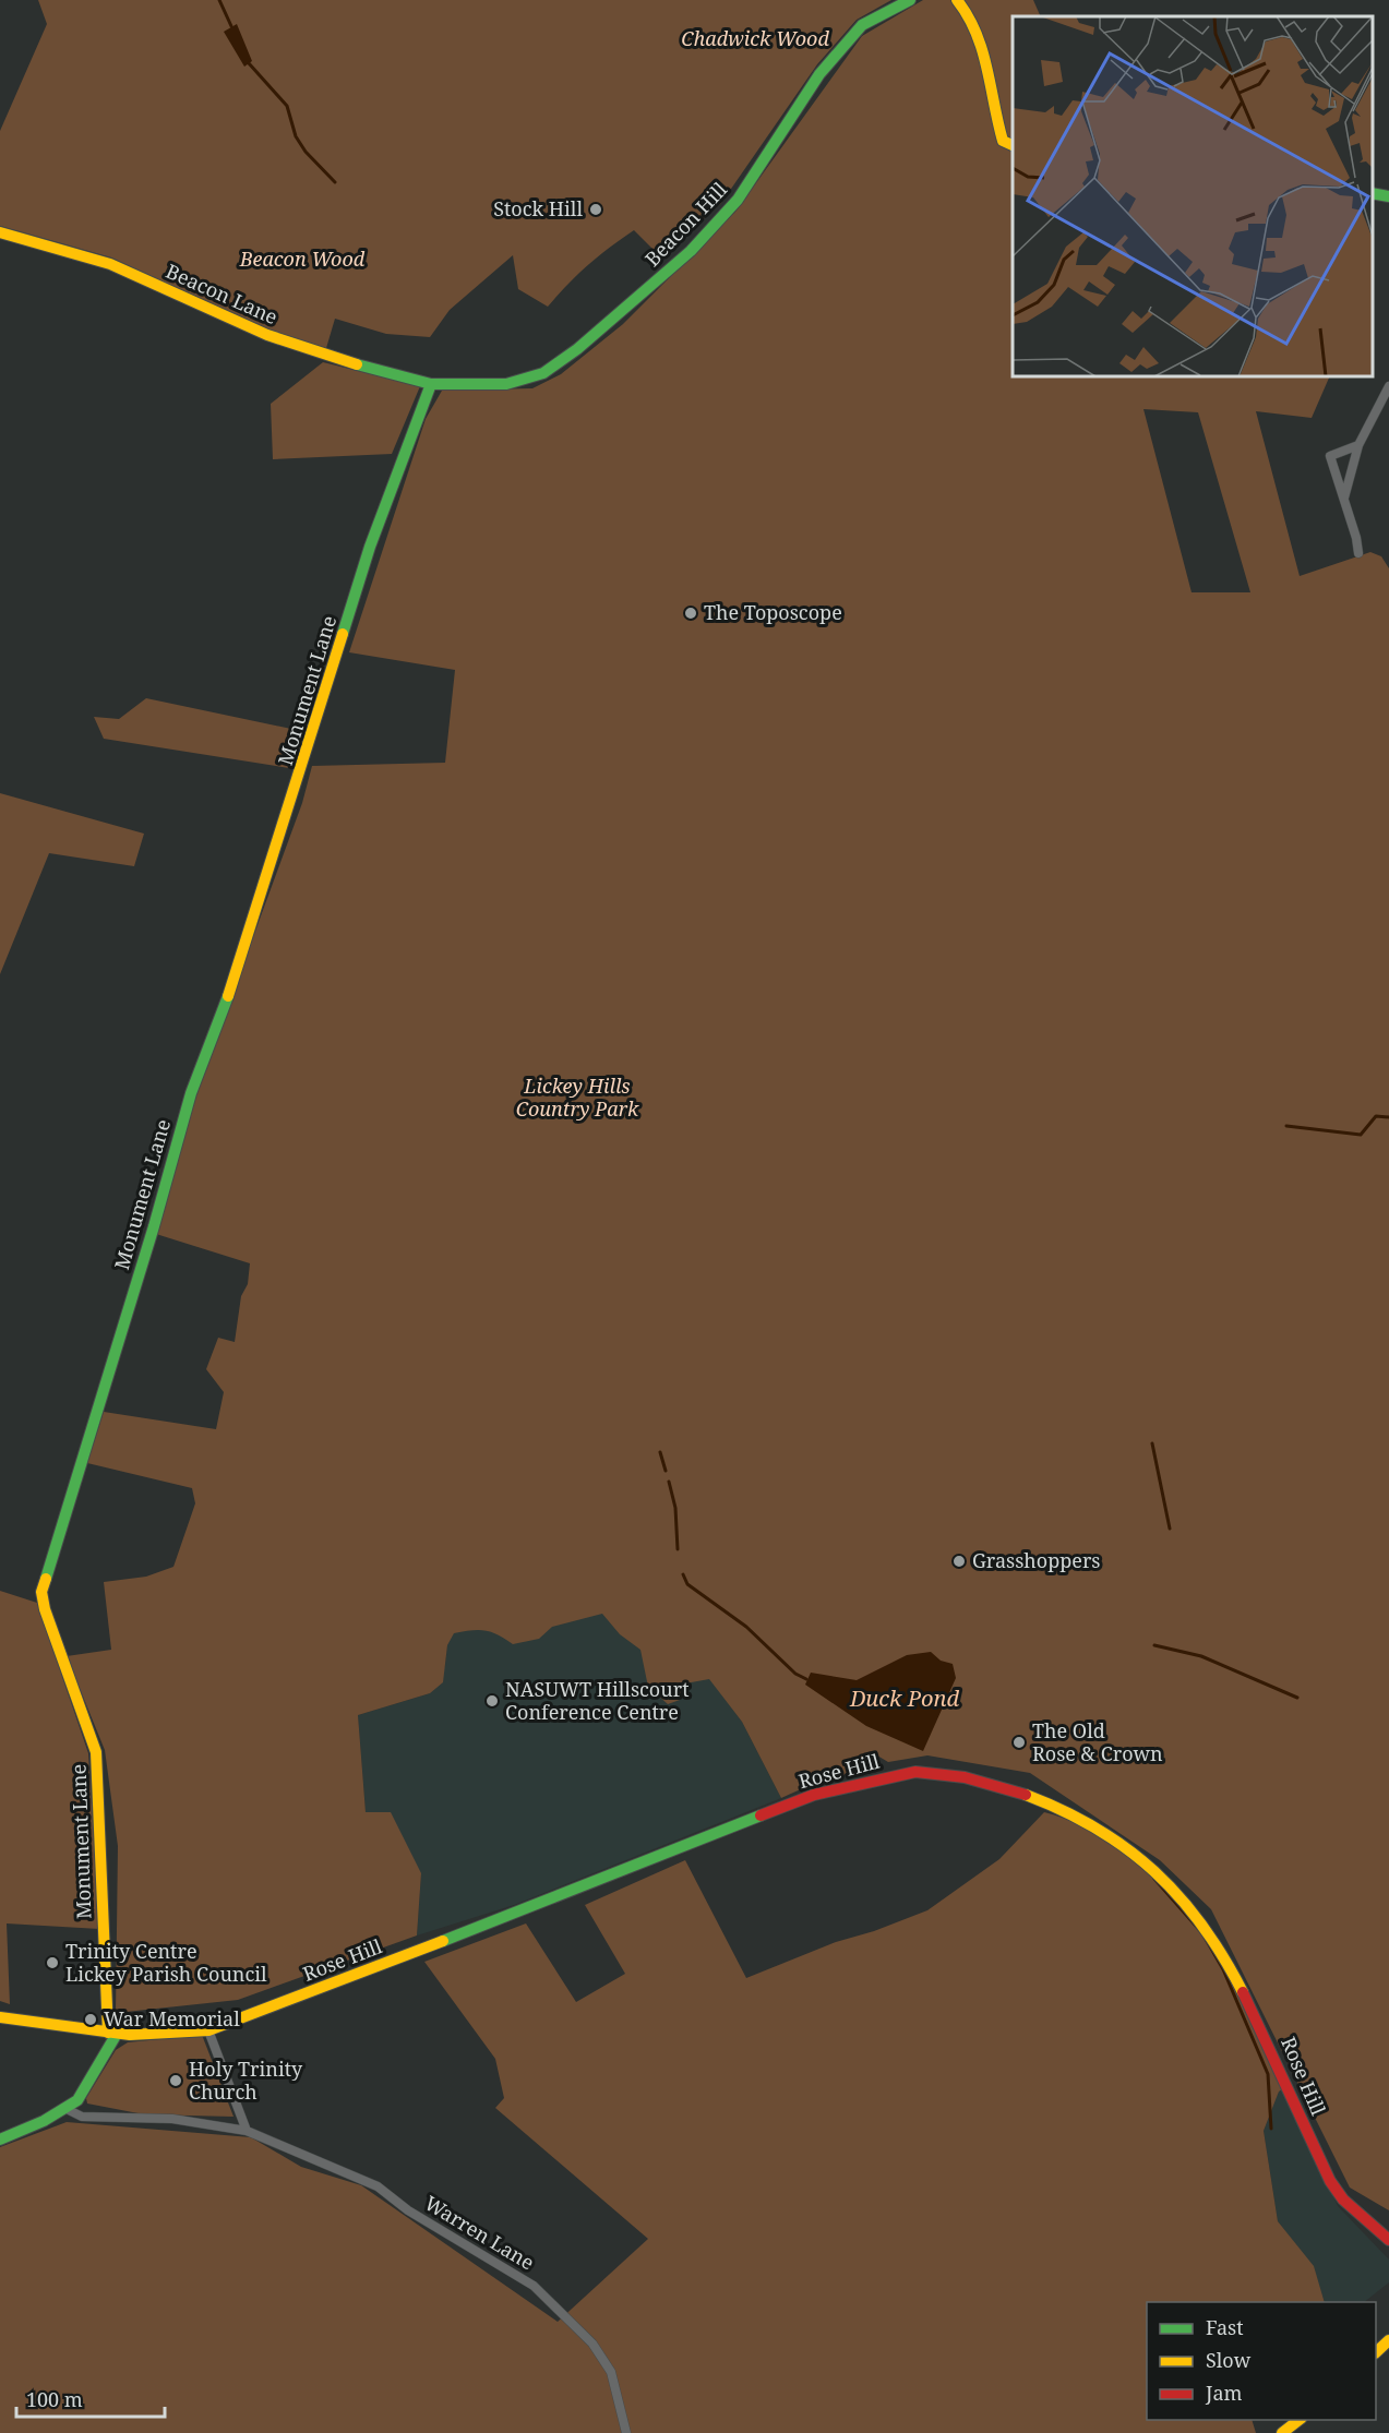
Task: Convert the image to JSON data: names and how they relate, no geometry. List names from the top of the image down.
{
  "streets": {
    "street": [
      "Beacon Hill",
      "Beacon Lane",
      "Monument Lane",
      "Rose Hill",
      "Warren Lane"
    ]
  },
  "crossings": [
    ["Beacon Hill", "Beacon Lane"],
    ["Beacon Hill", "Monument Lane"],
    ["Beacon Lane", "Monument Lane"],
    ["Monument Lane", "Rose Hill"]
  ],
  "water": ["Duck Pond"],
  "parks": ["Chadwick Wood", "Beacon Wood", "Lickey Hills Country Park"],
  "places": [
    "Stock Hill",
    "The Toposcope",
    "Grasshoppers",
    "NASUWT Hillscourt Conference Centre",
    "The Old Rose & Crown",
    "Trinity Centre Lickey Parish Council",
    "War Memorial",
    "Holy Trinity Church"
  ],
  "legend": ["Fast", "Slow", "Jam"],
  "scale_bar": "100 m"
}
